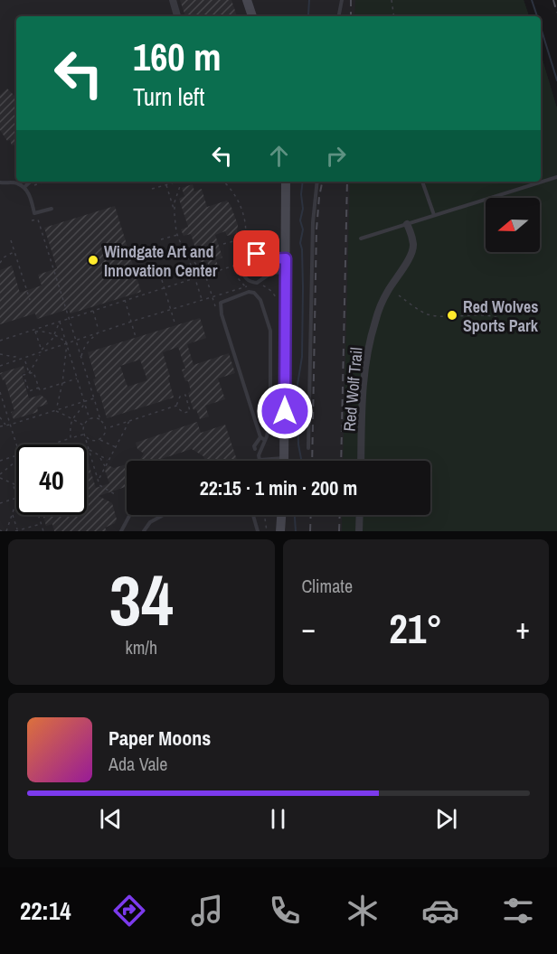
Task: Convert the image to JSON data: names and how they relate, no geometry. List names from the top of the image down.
{
  "streets": {
    "street": ["Red Wolf Trail"]
  },
  "places": ["Windgate Art and Innovation Center", "Red Wolves Sports Park"],
  "north": "left",
  "page": {
    "turn": ["160 m", "Turn left"],
    "limit": "40",
    "trip": "22:15 · 1 min · 200 m",
    "tile": [
      ["34", "km/h"],
      "Climate"
    ],
    "heat": ["−", "21°", "+"],
    "song": ["Paper Moons", "Ada Vale"],
    "tabs": "22:14"
  }
}
